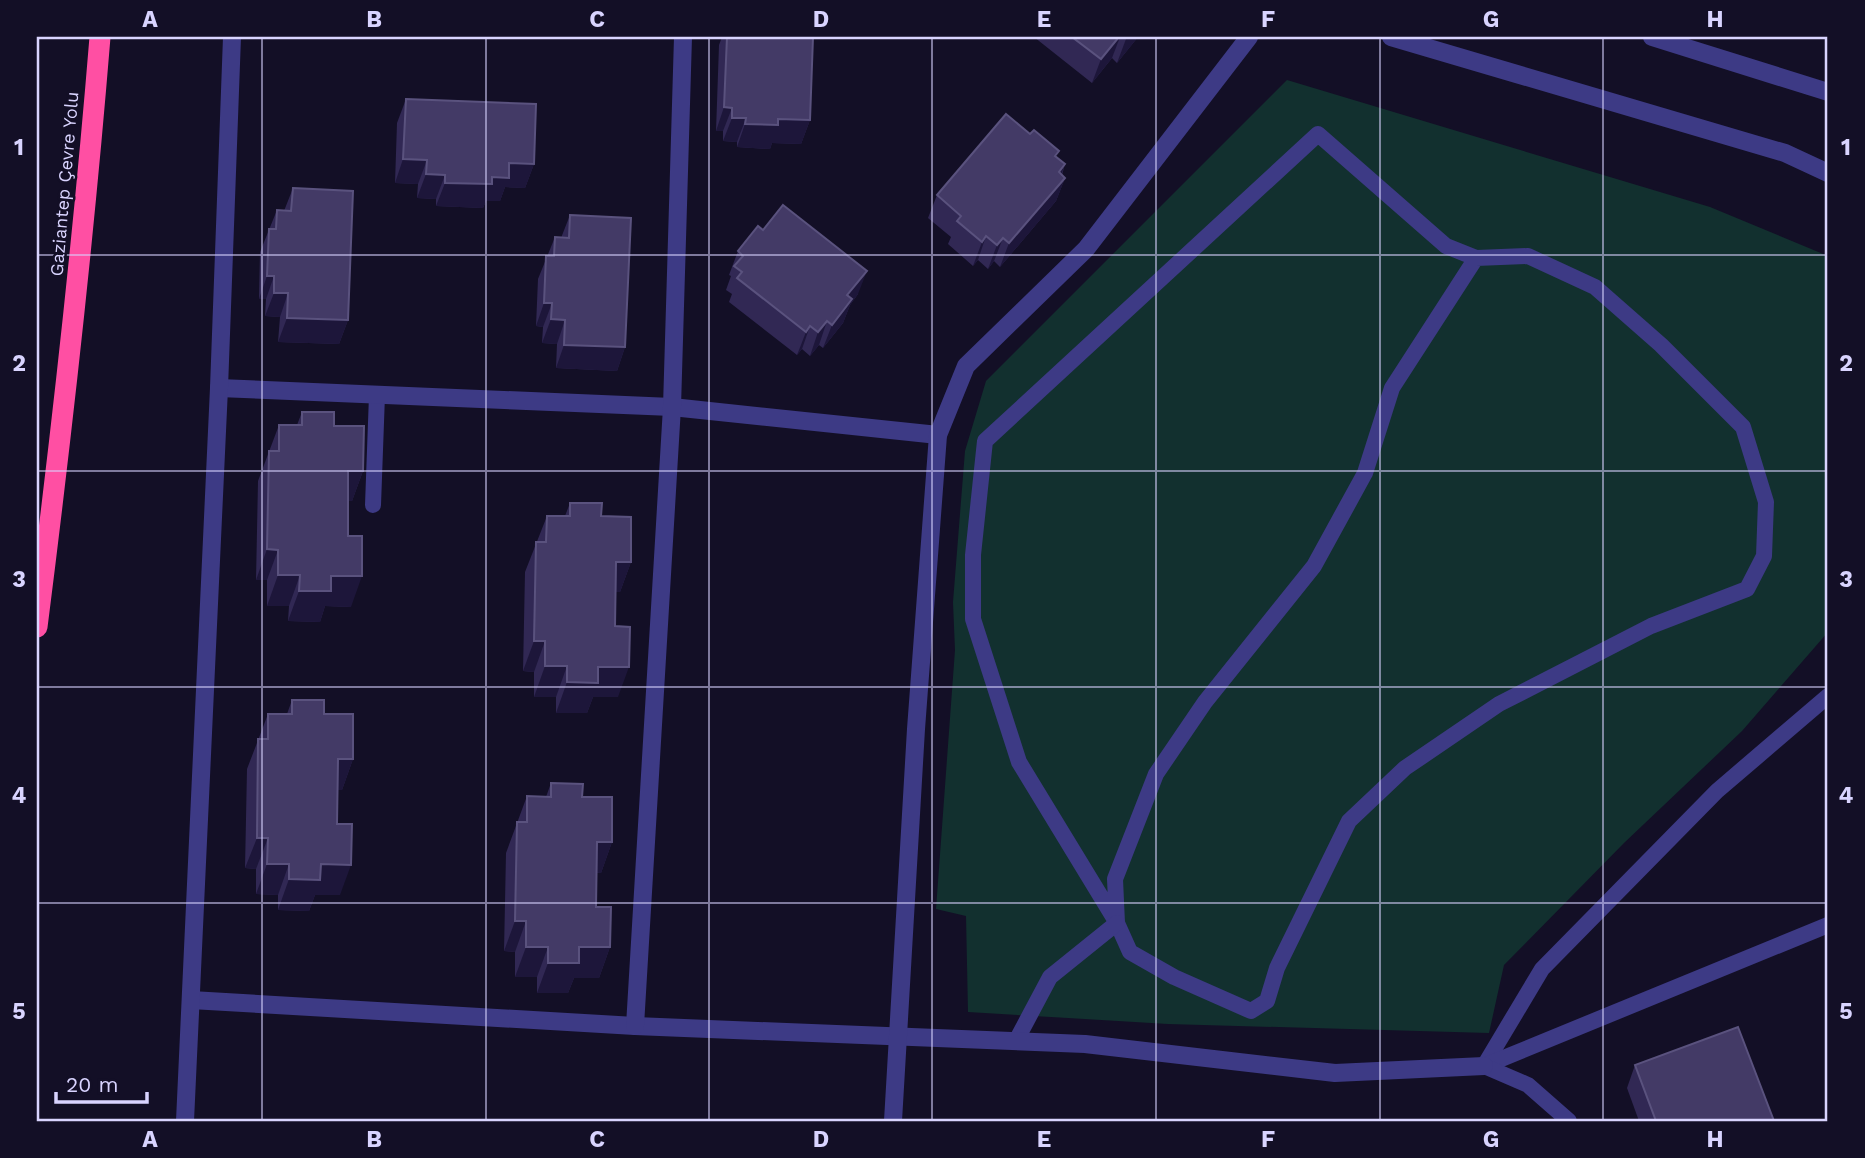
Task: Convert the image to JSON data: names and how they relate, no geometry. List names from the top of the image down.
{
  "streets": {
    "highway": ["Gaziantep Çevre Yolu"]
  },
  "scale_bar": "20 m",
  "grid": {
    "columns": [
      "A",
      "B",
      "C",
      "D",
      "E",
      "F",
      "G",
      "H"
    ],
    "rows": [
      "1",
      "2",
      "3",
      "4",
      "5"
    ]
  }
}
